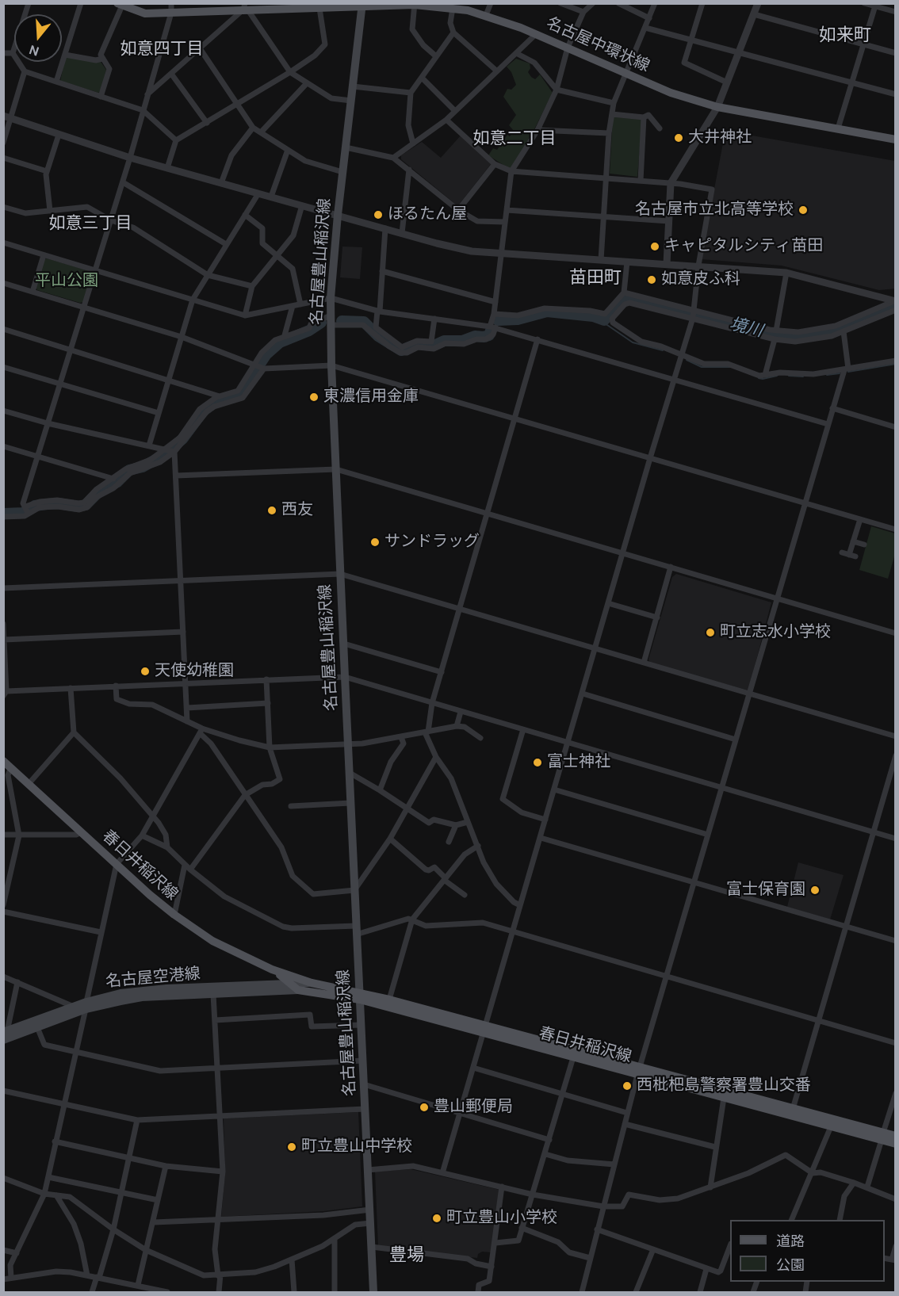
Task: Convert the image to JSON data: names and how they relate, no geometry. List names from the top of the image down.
{
  "streets": {
    "main road": [
      "名古屋中環状線",
      "名古屋豊山稲沢線",
      "春日井稲沢線",
      "名古屋空港線"
    ]
  },
  "crossings": [
    ["名古屋中環状線", "名古屋豊山稲沢線"],
    ["名古屋豊山稲沢線", "春日井稲沢線"],
    ["春日井稲沢線", "名古屋空港線"]
  ],
  "districts": [
    "如来町",
    "如意四丁目",
    "如意二丁目",
    "如意三丁目",
    "苗田町",
    "豊場"
  ],
  "water": ["境川"],
  "parks": ["平山公園"],
  "places": [
    "大井神社",
    "名古屋市立北高等学校",
    "ほるたん屋",
    "キャピタルシティ苗田",
    "如意皮ふ科",
    "東濃信用金庫",
    "西友",
    "サンドラッグ",
    "町立志水小学校",
    "天使幼稚園",
    "富士神社",
    "富士保育園",
    "西枇杷島警察署豊山交番",
    "豊山郵便局",
    "町立豊山中学校",
    "町立豊山小学校"
  ],
  "legend": ["道路", "公園"],
  "north": "bottom"
}
